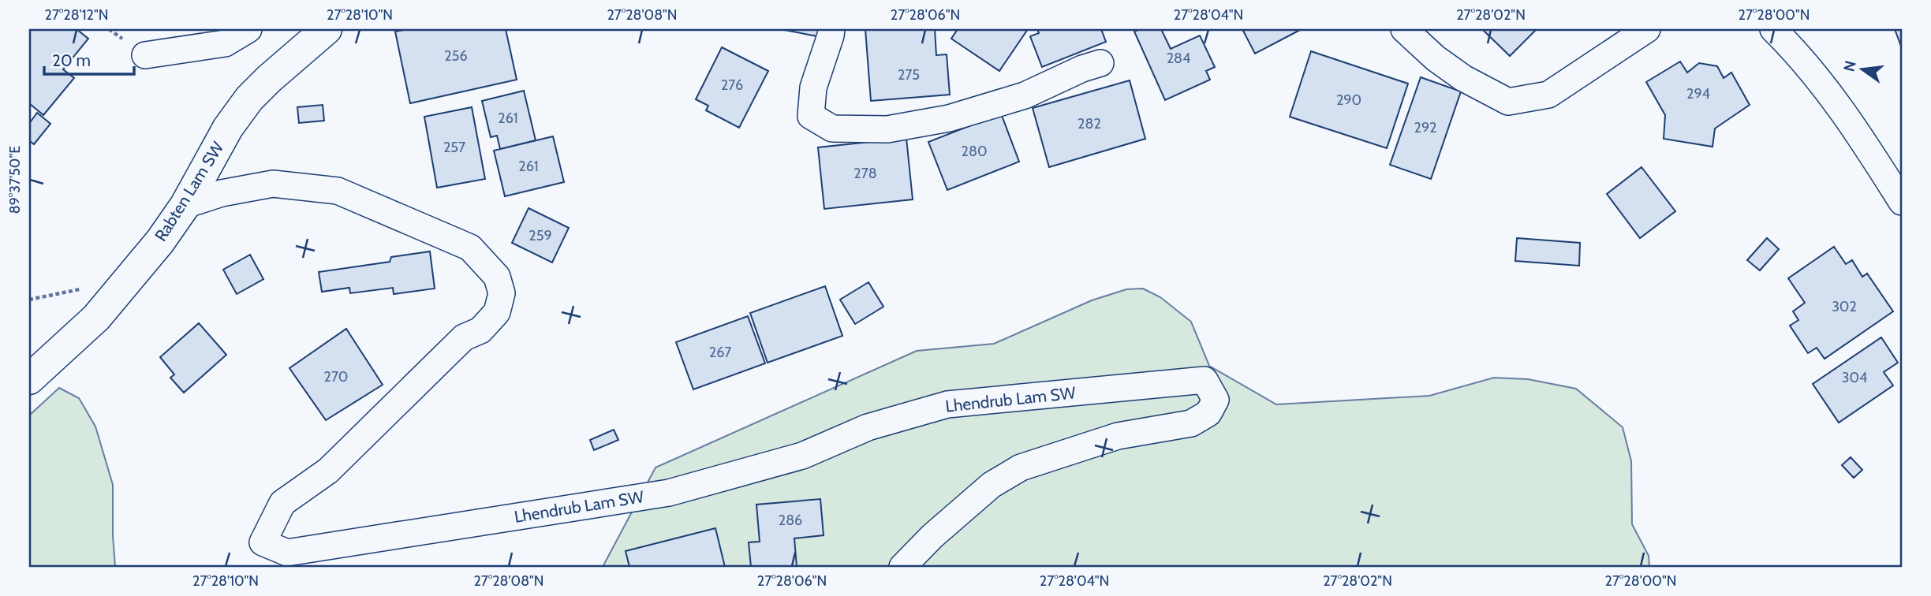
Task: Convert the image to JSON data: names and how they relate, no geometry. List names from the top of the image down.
{
  "streets": {
    "main road": ["Rabten Lam SW"],
    "street": ["Lhendrub Lam SW"]
  },
  "crossings": [
    ["Rabten Lam SW", "Lhendrub Lam SW"]
  ],
  "house_numbers": [
    "256",
    "284",
    "275",
    "276",
    "294",
    "290",
    "261",
    "282",
    "292",
    "257",
    "280",
    "261",
    "278",
    "259",
    "302",
    "267",
    "270",
    "304",
    "286"
  ],
  "scale_bar": "20 m",
  "north": "left",
  "coordinates": [
    "27°28'12\"N",
    "27°28'10\"N",
    "27°28'08\"N",
    "27°28'06\"N",
    "27°28'04\"N",
    "27°28'02\"N",
    "27°28'00\"N",
    "89°37'50\"E"
  ]
}
